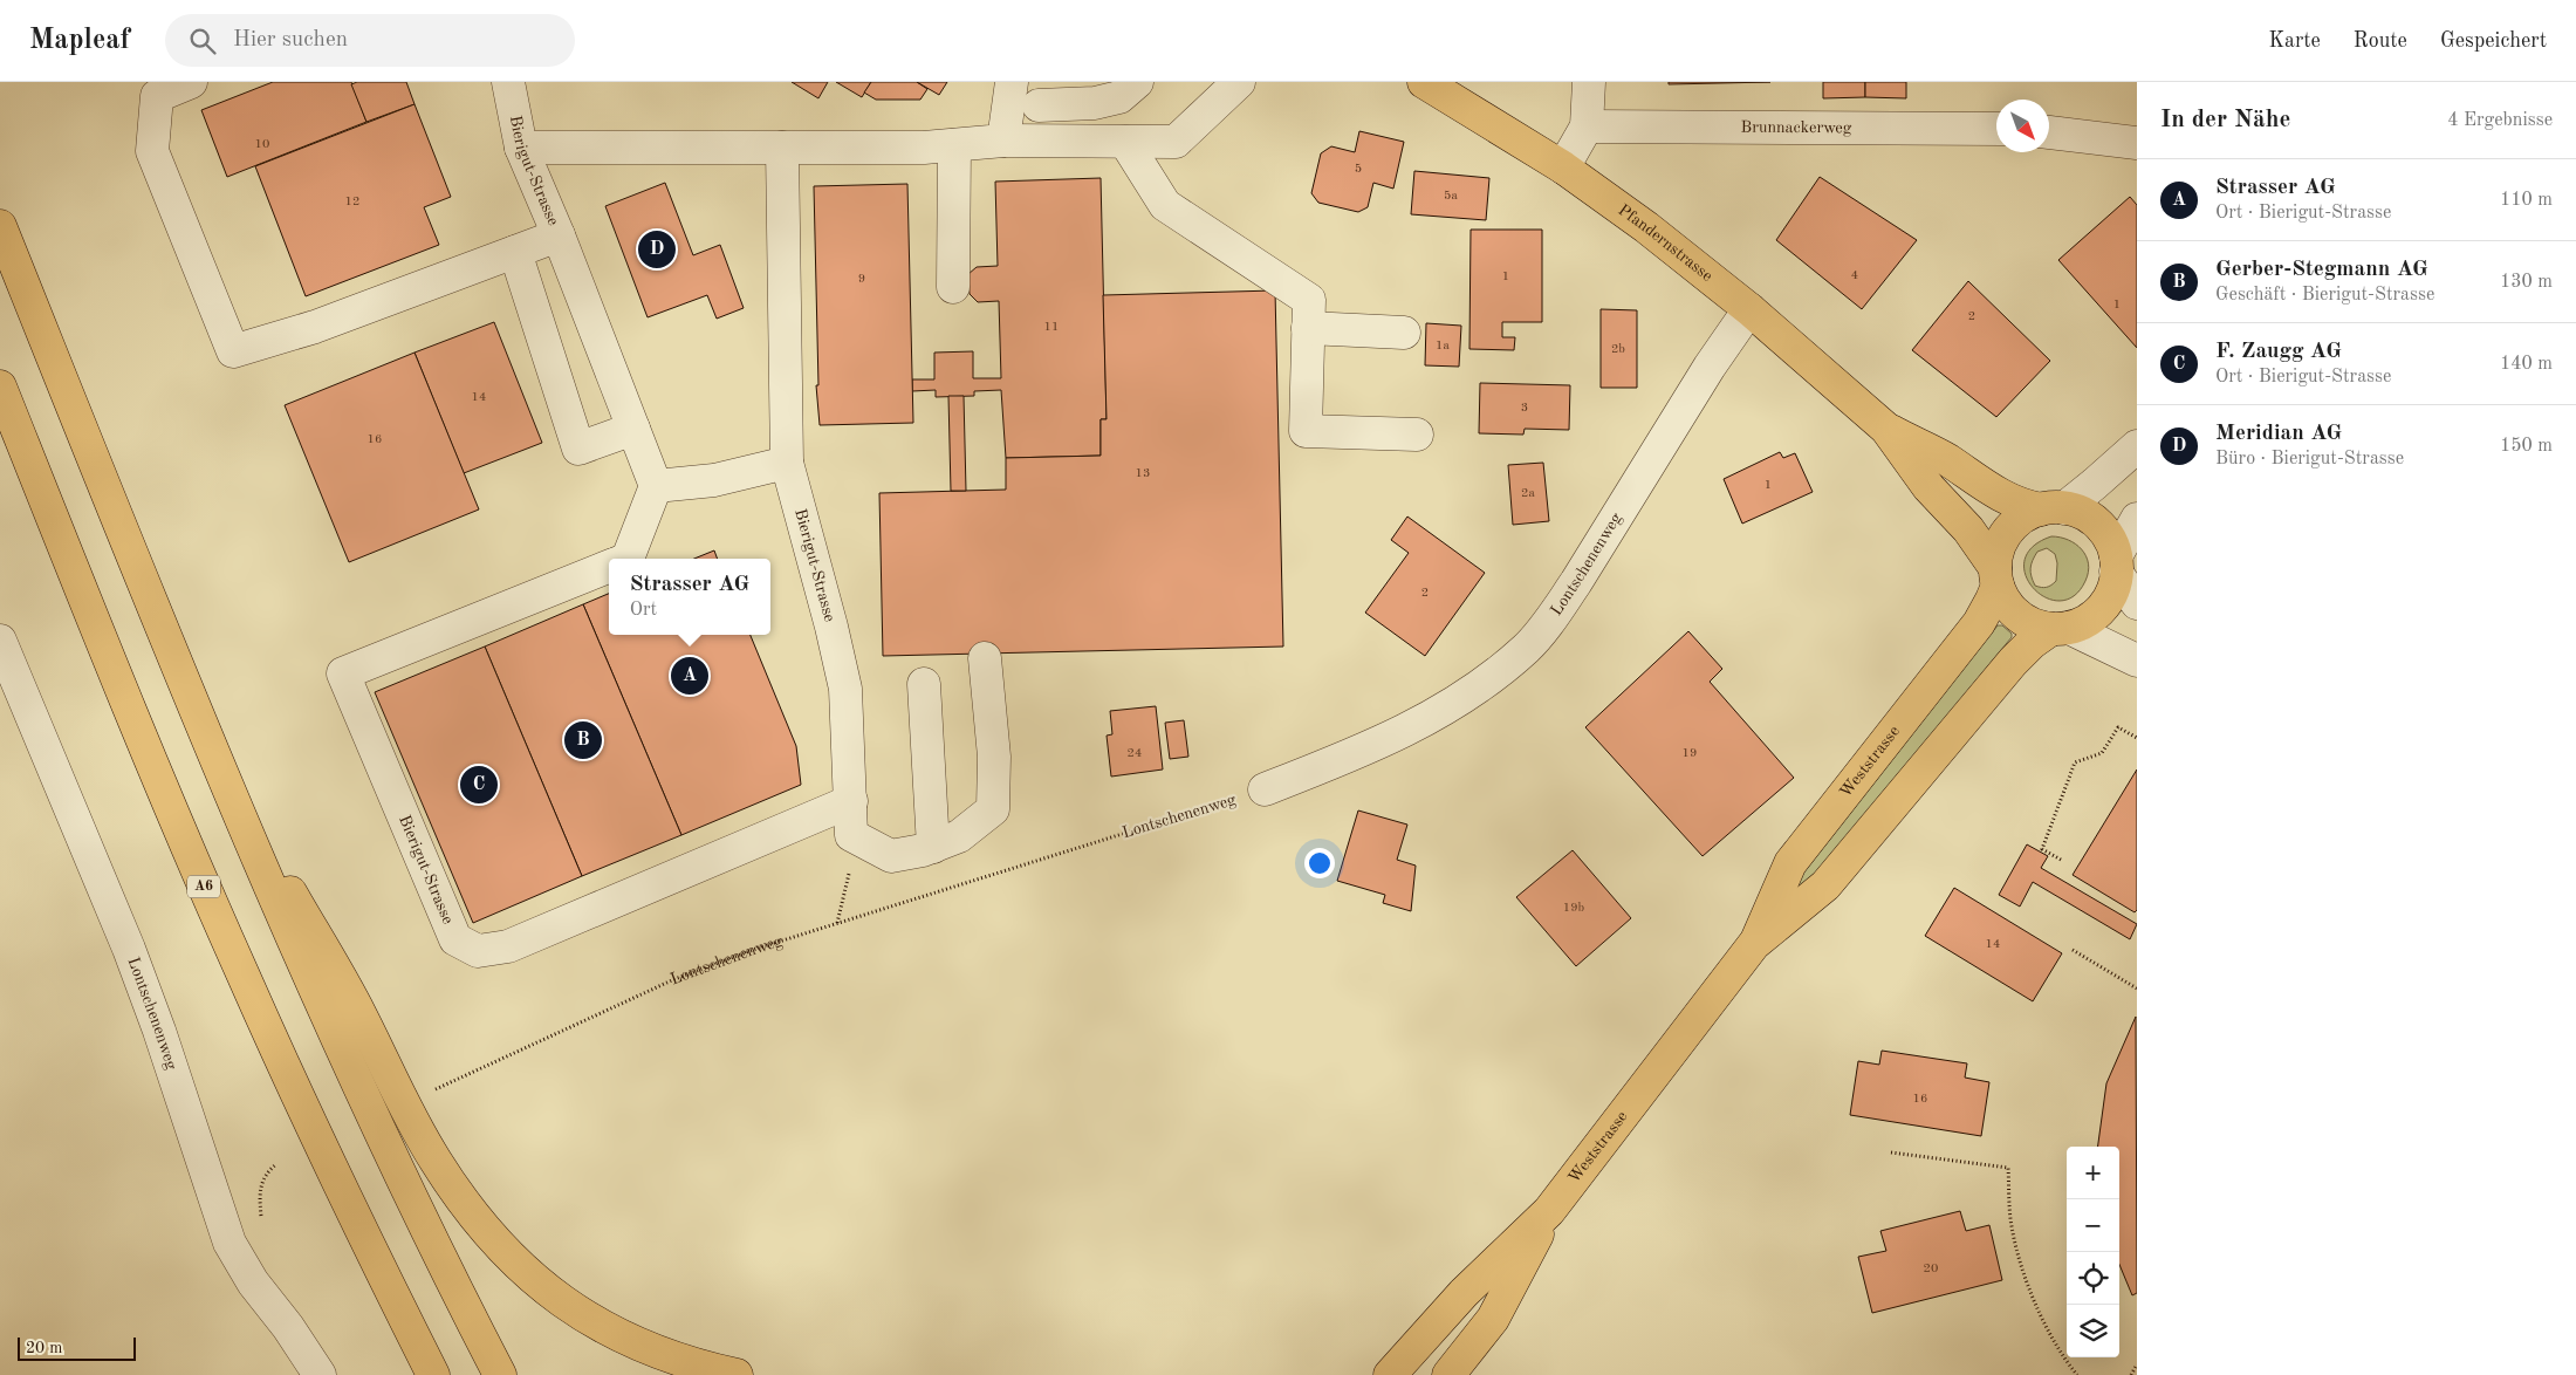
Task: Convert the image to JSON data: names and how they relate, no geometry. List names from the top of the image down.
{
  "streets": {
    "main road": ["Pfandernstrasse", "Weststrasse", "A6"],
    "street": ["Brunnackerweg", "Bierigut-Strasse", "Lontschenenweg"]
  },
  "crossings": [
    ["Pfandernstrasse", "Lontschenenweg"],
    ["Pfandernstrasse", "Weststrasse"]
  ],
  "house_numbers": [
    "10",
    "5",
    "5a",
    "12",
    "4",
    "1",
    "9",
    "1",
    "2",
    "11",
    "1a",
    "2b",
    "14",
    "3",
    "16",
    "13",
    "1",
    "2a",
    "2",
    "24",
    "19",
    "19b",
    "14",
    "16",
    "20"
  ],
  "scale_bar": "20 m",
  "north": "bottom right",
  "page": {
    "header": "Mapleaf",
    "search": "Hier suchen",
    "nav": ["Karte", "Route", "Gespeichert"],
    "heading": ["In der Nähe", "4 Ergebnisse"],
    "list": [
      {
        "mark": "A",
        "name": "Strasser AG",
        "note": "Ort · Bierigut-Strasse",
        "value": "110 m"
      },
      {
        "mark": "B",
        "name": "Gerber-Stegmann AG",
        "note": "Geschäft · Bierigut-Strasse",
        "value": "130 m"
      },
      {
        "mark": "C",
        "name": "F. Zaugg AG",
        "note": "Ort · Bierigut-Strasse",
        "value": "140 m"
      },
      {
        "mark": "D",
        "name": "Meridian AG",
        "note": "Büro · Bierigut-Strasse",
        "value": "150 m"
      }
    ],
    "pins": [
      "D",
      "A",
      "B",
      "C"
    ],
    "popup": ["Strasser AG", "Ort"],
    "map_buttons": ["+", "−"],
    "scale": "20 m"
  }
}
